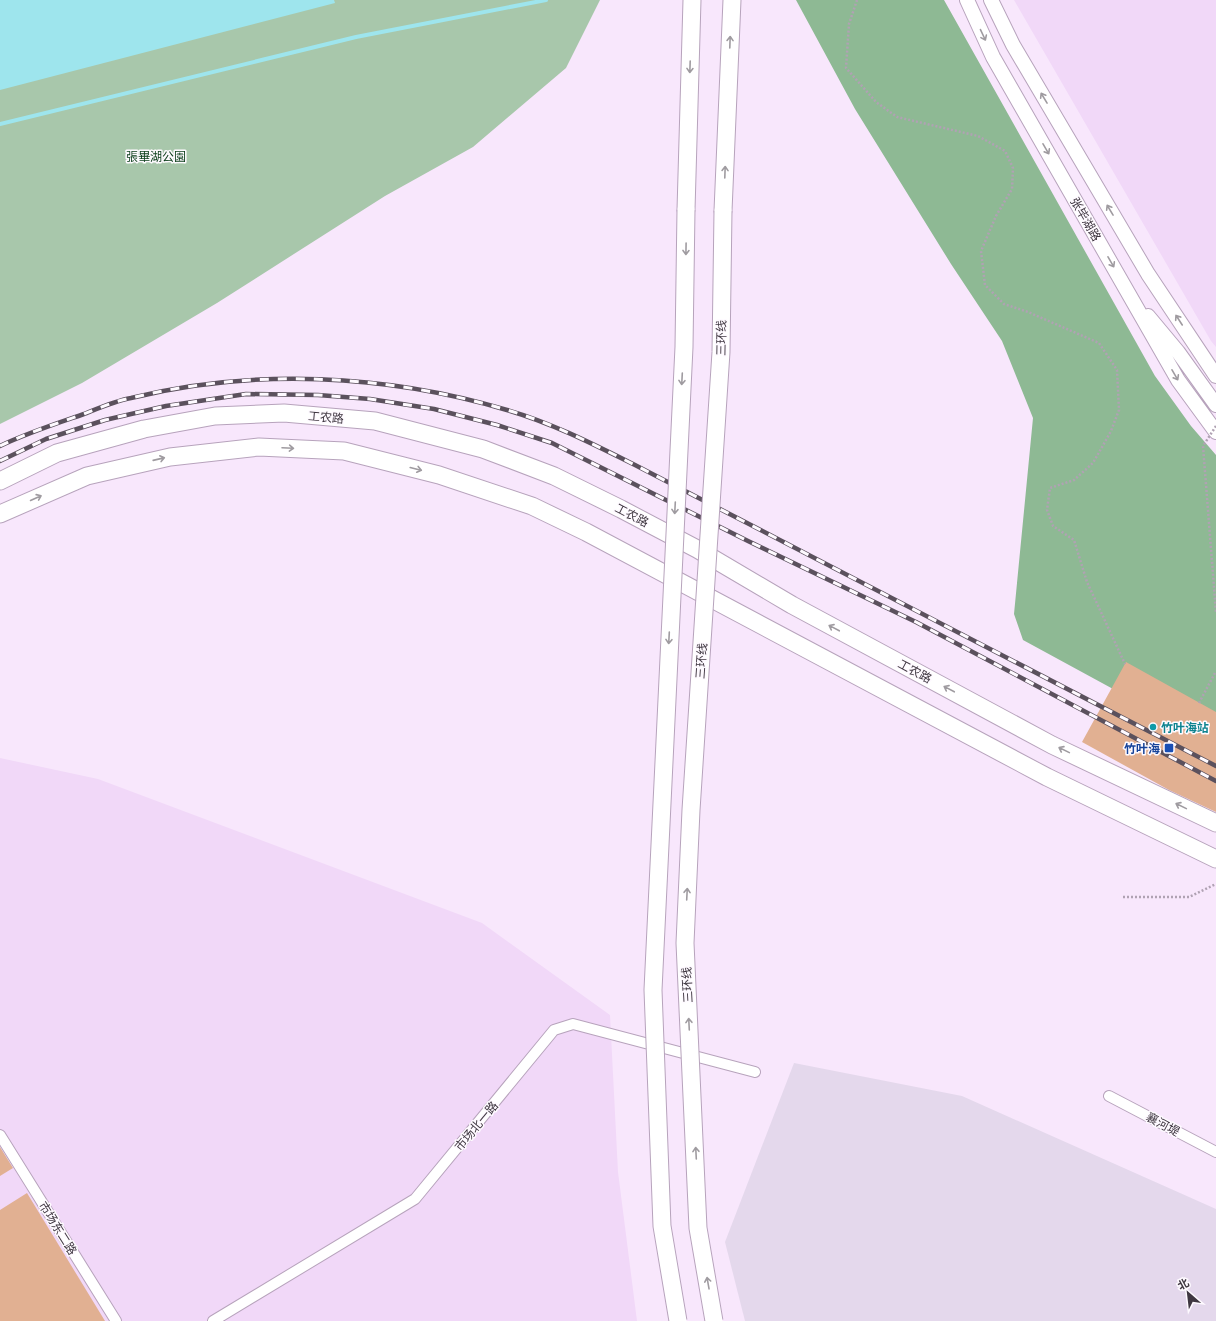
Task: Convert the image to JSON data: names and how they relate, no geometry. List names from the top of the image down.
{
  "streets": {
    "highway": ["三环线", "工农路"],
    "main road": ["张毕湖路"],
    "street": ["襄河堤", "市场北一路", "市场东二路"]
  },
  "parks": ["張畢湖公園"],
  "places": {
    "other": ["竹叶海站"],
    "transit": ["竹叶海"]
  },
  "north": "top left"
}
